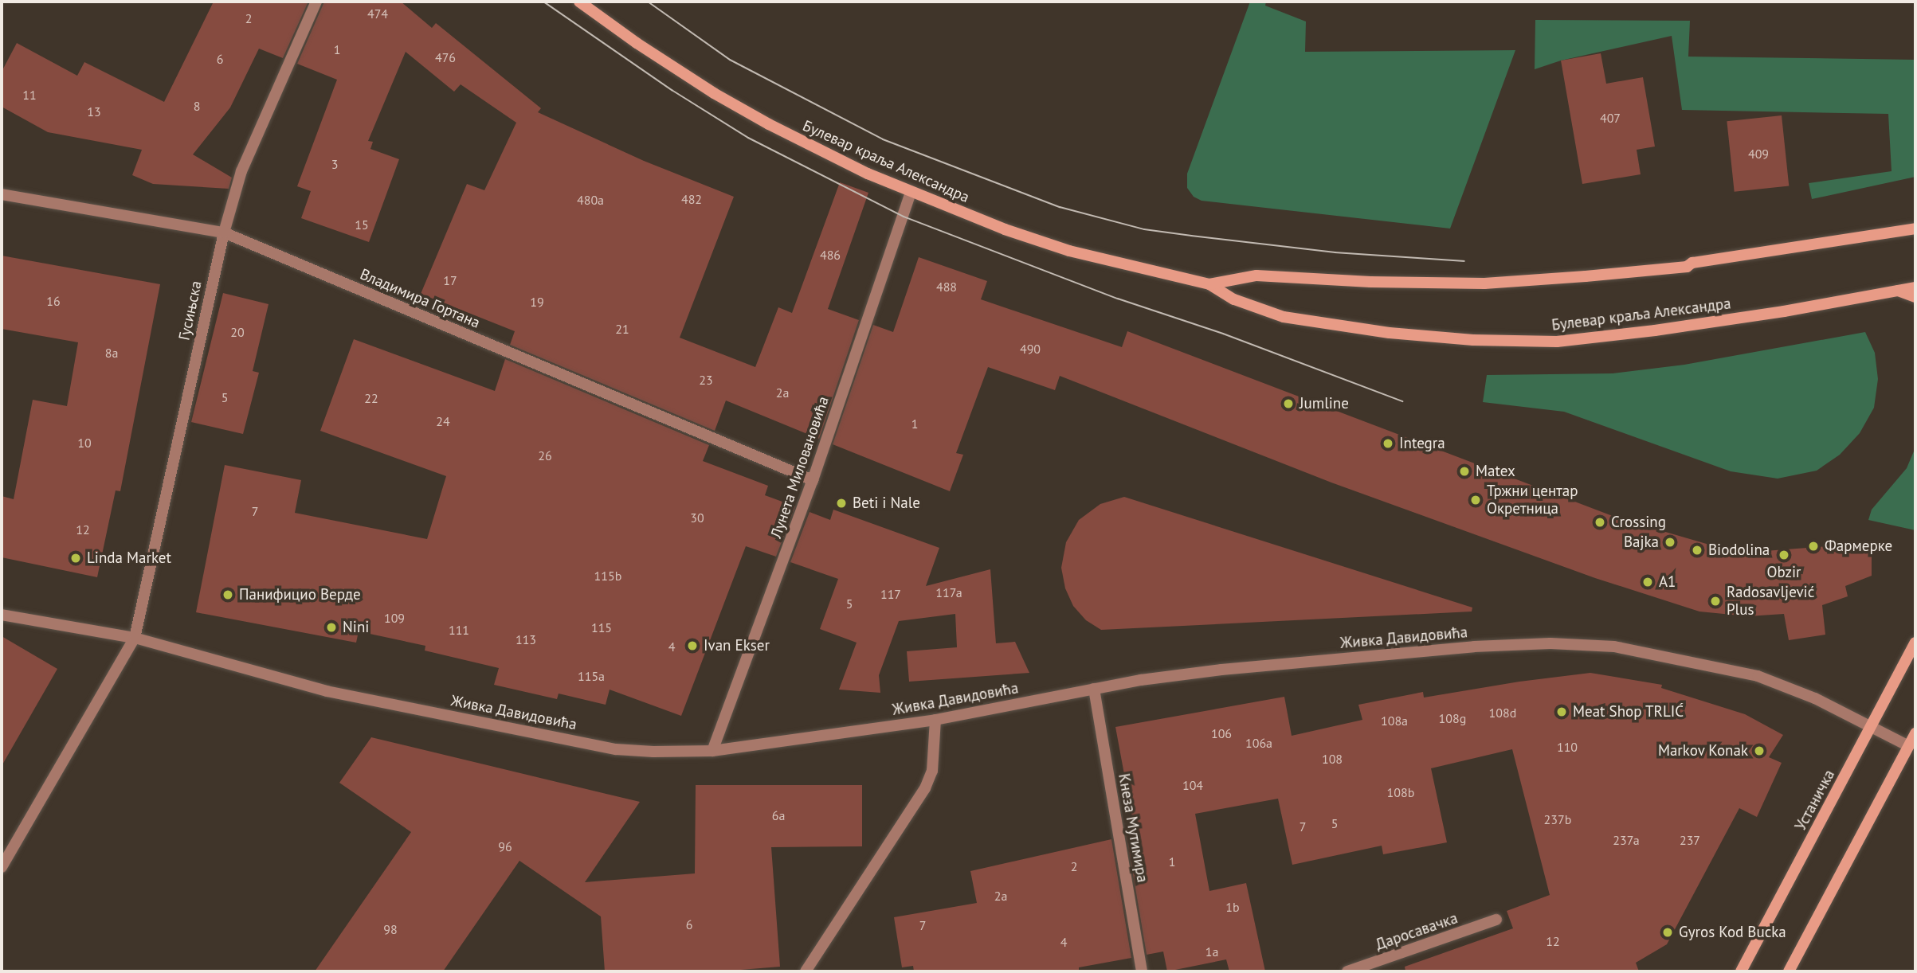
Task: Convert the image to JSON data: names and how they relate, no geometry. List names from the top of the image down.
{
  "streets": {
    "main road": ["Булевар краља Александра", "Устаничка"],
    "street": [
      "Владимира Гортана",
      "Гусињска",
      "Лунета Миловановића",
      "Живка Давидовића",
      "Кнеза Мутимира",
      "Даросавачка"
    ]
  },
  "crossings": [
    ["Булевар краља Александра", "Лунета Миловановића"],
    ["Владимира Гортана", "Гусињска"],
    ["Владимира Гортана", "Лунета Миловановића"],
    ["Гусињска", "Живка Давидовића"],
    ["Лунета Миловановића", "Живка Давидовића"],
    ["Живка Давидовића", "Устаничка"],
    ["Живка Давидовића", "Кнеза Мутимира"]
  ],
  "places": [
    "Jumline",
    "Integra",
    "Matex",
    "Тржни центар Окретница",
    "Beti i Nale",
    "Crossing",
    "Bajka",
    "Фармерке",
    "Biodolina",
    "Obzir",
    "Linda Market",
    "A1",
    "Панифицио Верде",
    "Radosavljević Plus",
    "Nini",
    "Ivan Ekser",
    "Meat Shop TRLIĆ",
    "Markov Konak",
    "Gyros Kod Bucka"
  ],
  "house_numbers": [
    "474",
    "2",
    "1",
    "476",
    "6",
    "11",
    "8",
    "13",
    "407",
    "409",
    "3",
    "482",
    "480a",
    "15",
    "486",
    "17",
    "488",
    "16",
    "19",
    "21",
    "20",
    "490",
    "8a",
    "23",
    "2a",
    "5",
    "22",
    "24",
    "1",
    "10",
    "26",
    "7",
    "30",
    "12",
    "115b",
    "117a",
    "117",
    "5",
    "109",
    "115",
    "111",
    "113",
    "4",
    "115a",
    "108d",
    "108g",
    "108a",
    "106",
    "106a",
    "110",
    "108",
    "104",
    "108b",
    "6a",
    "237b",
    "5",
    "7",
    "237a",
    "237",
    "96",
    "1",
    "2",
    "2a",
    "1b",
    "6",
    "7",
    "98",
    "12",
    "4",
    "1a"
  ]
}
